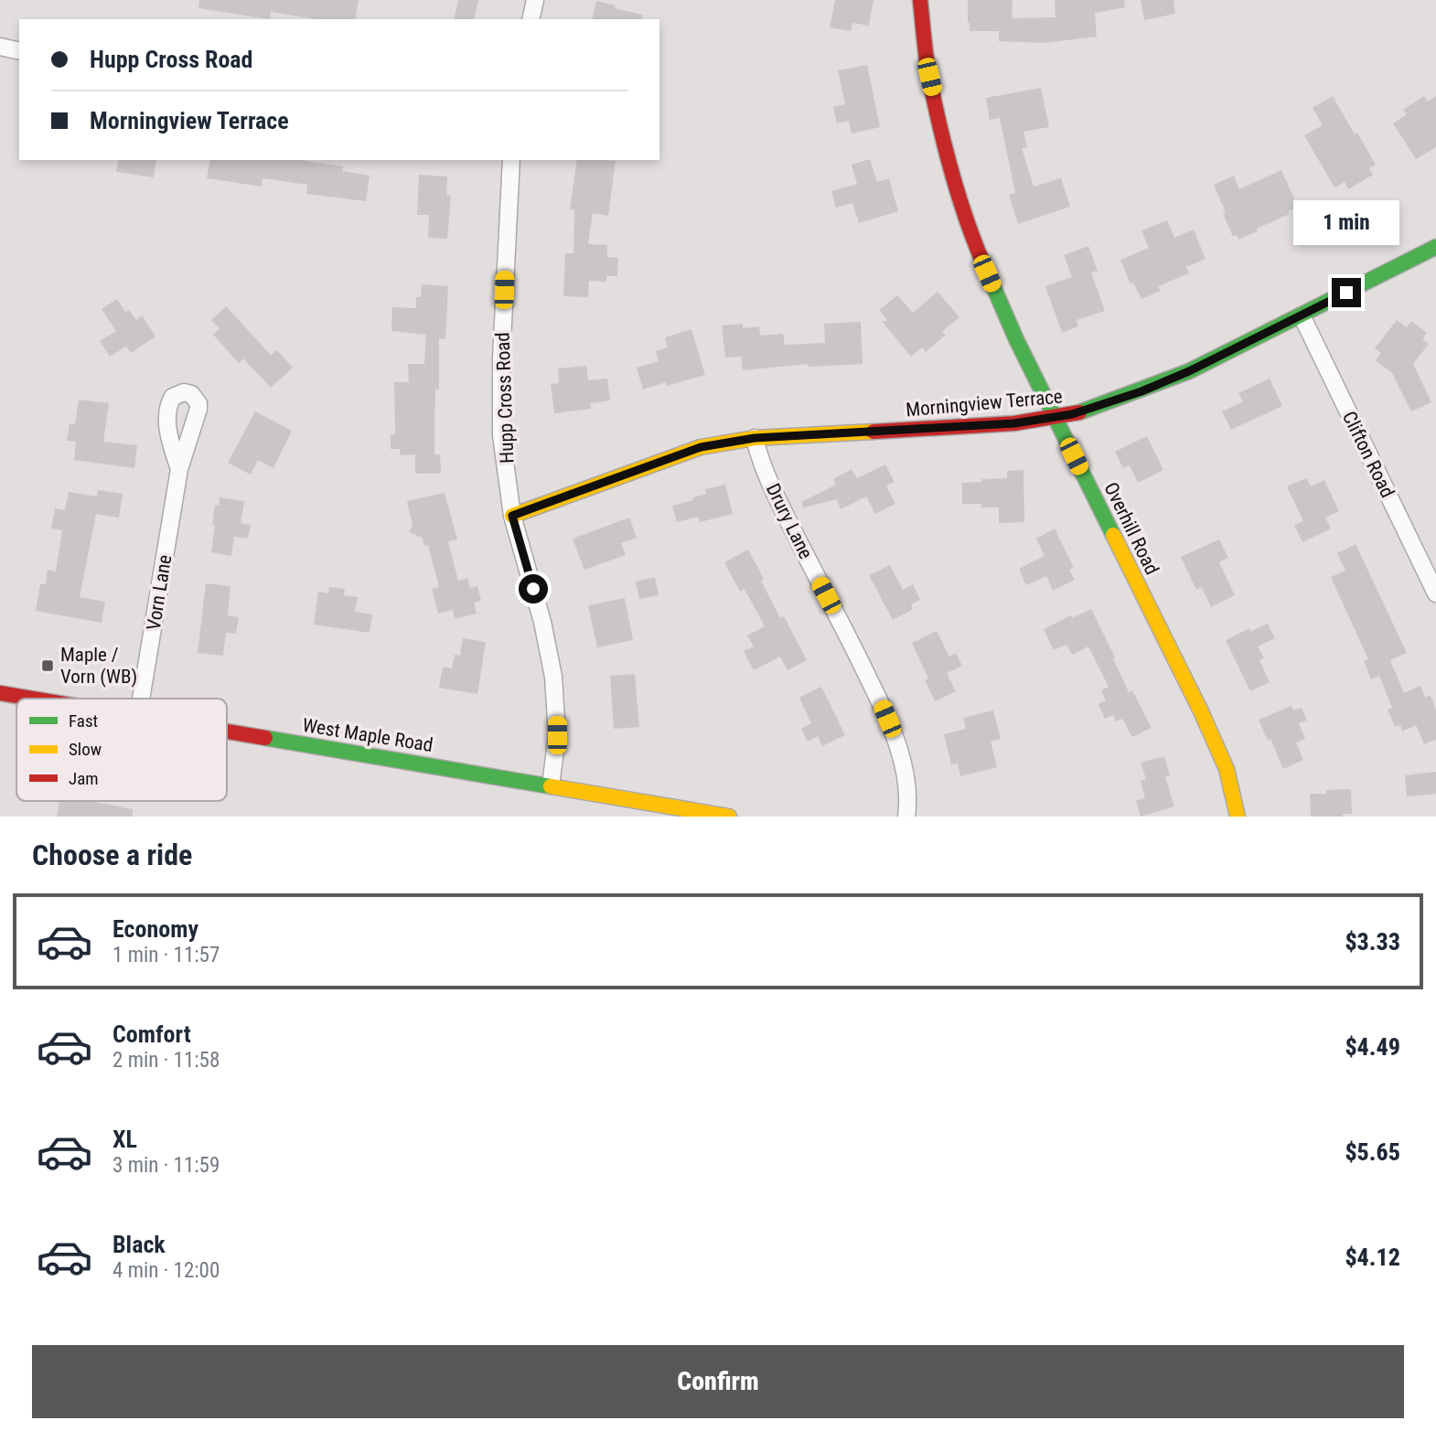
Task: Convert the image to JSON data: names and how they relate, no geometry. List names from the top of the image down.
{
  "streets": {
    "street": [
      "Hupp Cross Road",
      "Morningview Terrace",
      "Clifton Road",
      "Drury Lane",
      "Overhill Road",
      "Vorn Lane",
      "West Maple Road"
    ]
  },
  "crossings": [
    ["Hupp Cross Road", "Morningview Terrace"],
    ["Hupp Cross Road", "West Maple Road"],
    ["Morningview Terrace", "Clifton Road"],
    ["Morningview Terrace", "Drury Lane"],
    ["Morningview Terrace", "Overhill Road"]
  ],
  "places": {
    "transit": ["Maple / Vorn (WB)"]
  },
  "legend": ["Fast", "Slow", "Jam"],
  "page": {
    "banner": ["Hupp Cross Road", "Morningview Terrace"],
    "bubble": "1 min",
    "heading": "Choose a ride",
    "list": [
      {
        "name": "Economy",
        "note": "1 min · 11:57",
        "value": "$3.33"
      },
      {
        "name": "Comfort",
        "note": "2 min · 11:58",
        "value": "$4.49"
      },
      {
        "name": "XL",
        "note": "3 min · 11:59",
        "value": "$5.65"
      },
      {
        "name": "Black",
        "note": "4 min · 12:00",
        "value": "$4.12"
      }
    ],
    "buttons": "Confirm"
  }
}
